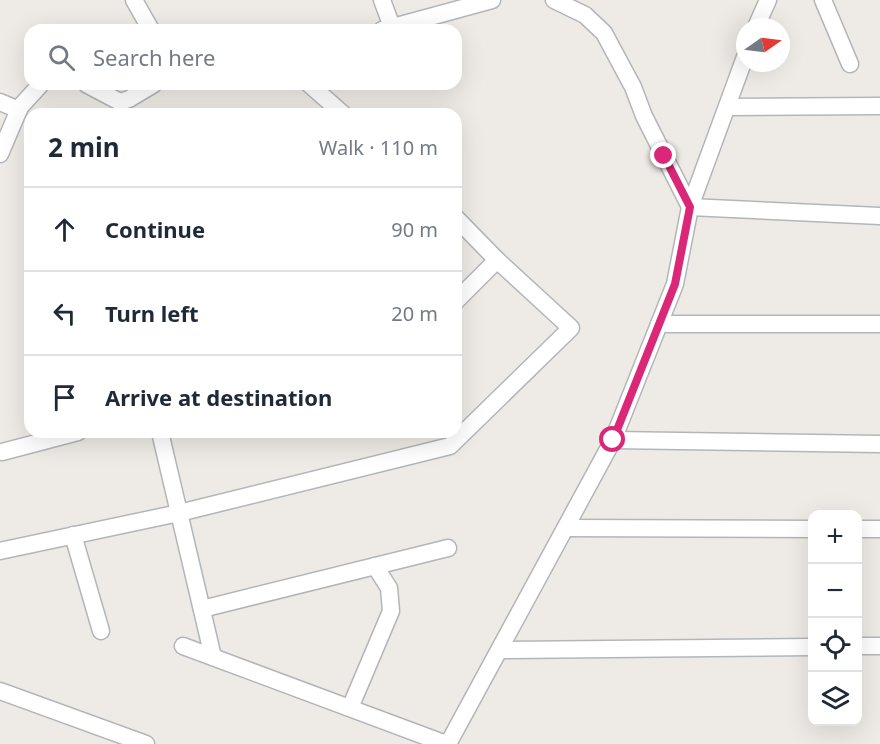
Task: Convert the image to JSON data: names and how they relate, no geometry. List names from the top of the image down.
{
  "north": "right",
  "page": {
    "search": "Search here",
    "heading": ["2 min", "Walk · 110 m"],
    "list": [
      ["Continue", "90 m"],
      ["Turn left", "20 m"],
      "Arrive at destination"
    ],
    "map_buttons": ["+", "−"]
  }
}
